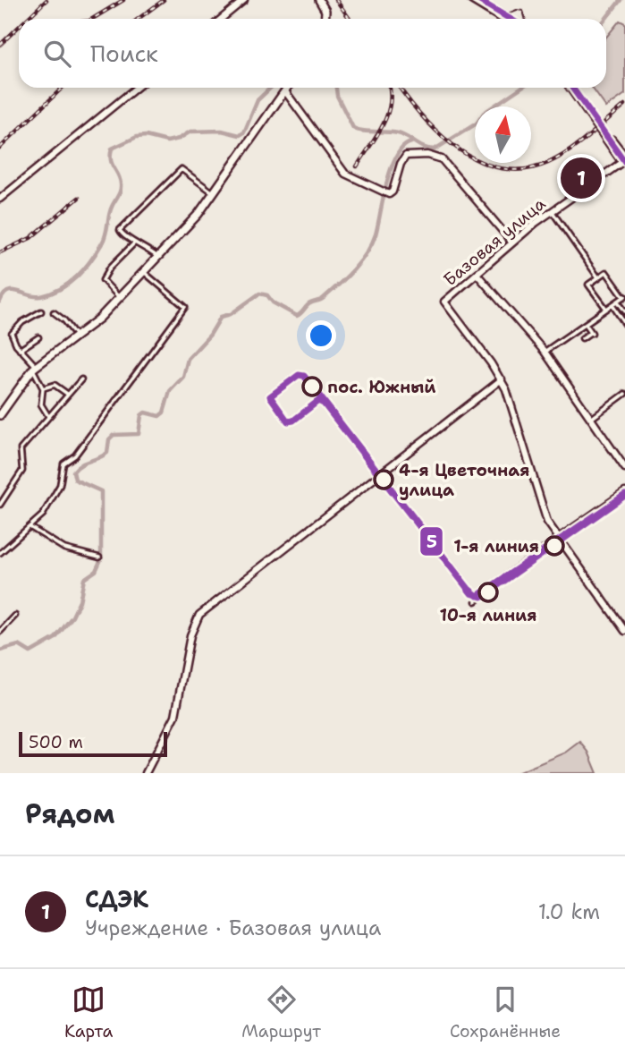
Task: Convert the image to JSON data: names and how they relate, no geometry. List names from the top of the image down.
{
  "streets": {
    "street": ["Базовая улица"]
  },
  "places": [
    "пос. Южный",
    "4-я Цветочная улица",
    "1-я линия",
    "10-я линия"
  ],
  "lines": ["transit line 5"],
  "scale_bar": "500 m",
  "north": "top",
  "page": {
    "search": "Поиск",
    "pins": "1",
    "scale": "500 m",
    "heading": "Рядом",
    "list": [
      {
        "mark": "1",
        "name": "СДЭК",
        "note": "Учреждение · Базовая улица",
        "value": "1.0 km"
      }
    ],
    "nav": ["Карта", "Маршрут", "Сохранённые"]
  }
}
